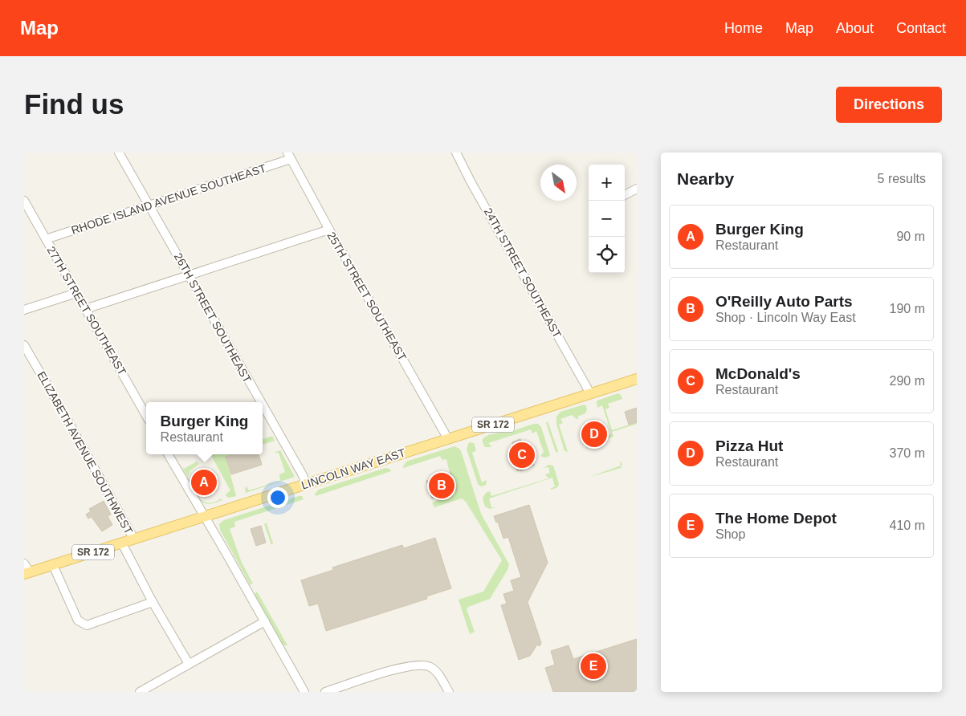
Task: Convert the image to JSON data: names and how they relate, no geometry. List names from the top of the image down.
{
  "streets": {
    "main road": ["SR 172", "LINCOLN WAY EAST"],
    "street": [
      "RHODE ISLAND AVENUE SOUTHEAST",
      "24TH STREET SOUTHEAST",
      "25TH STREET SOUTHEAST",
      "27TH STREET SOUTHEAST",
      "26TH STREET SOUTHEAST",
      "ELIZABETH AVENUE SOUTHWEST"
    ]
  },
  "crossings": [
    ["RHODE ISLAND AVENUE SOUTHEAST", "25TH STREET SOUTHEAST"],
    ["RHODE ISLAND AVENUE SOUTHEAST", "27TH STREET SOUTHEAST"],
    ["RHODE ISLAND AVENUE SOUTHEAST", "26TH STREET SOUTHEAST"],
    ["24TH STREET SOUTHEAST", "LINCOLN WAY EAST"],
    ["25TH STREET SOUTHEAST", "LINCOLN WAY EAST"],
    ["26TH STREET SOUTHEAST", "LINCOLN WAY EAST"],
    ["ELIZABETH AVENUE SOUTHWEST", "LINCOLN WAY EAST"]
  ],
  "north": "bottom right",
  "page": {
    "header": "Map",
    "nav": [
      "Home",
      "Map",
      "About",
      "Contact"
    ],
    "buttons": "Directions",
    "title": "Find us",
    "heading": ["Nearby", "5 results"],
    "map_buttons": ["+", "−"],
    "list": [
      {
        "mark": "A",
        "name": "Burger King",
        "note": "Restaurant",
        "value": "90 m"
      },
      {
        "mark": "B",
        "name": "O'Reilly Auto Parts",
        "note": "Shop · Lincoln Way East",
        "value": "190 m"
      },
      {
        "mark": "C",
        "name": "McDonald's",
        "note": "Restaurant",
        "value": "290 m"
      },
      {
        "mark": "D",
        "name": "Pizza Hut",
        "note": "Restaurant",
        "value": "370 m"
      },
      {
        "mark": "E",
        "name": "The Home Depot",
        "note": "Shop",
        "value": "410 m"
      }
    ],
    "popup": ["Burger King", "Restaurant"],
    "pins": [
      "D",
      "C",
      "A",
      "B",
      "E"
    ]
  }
}
